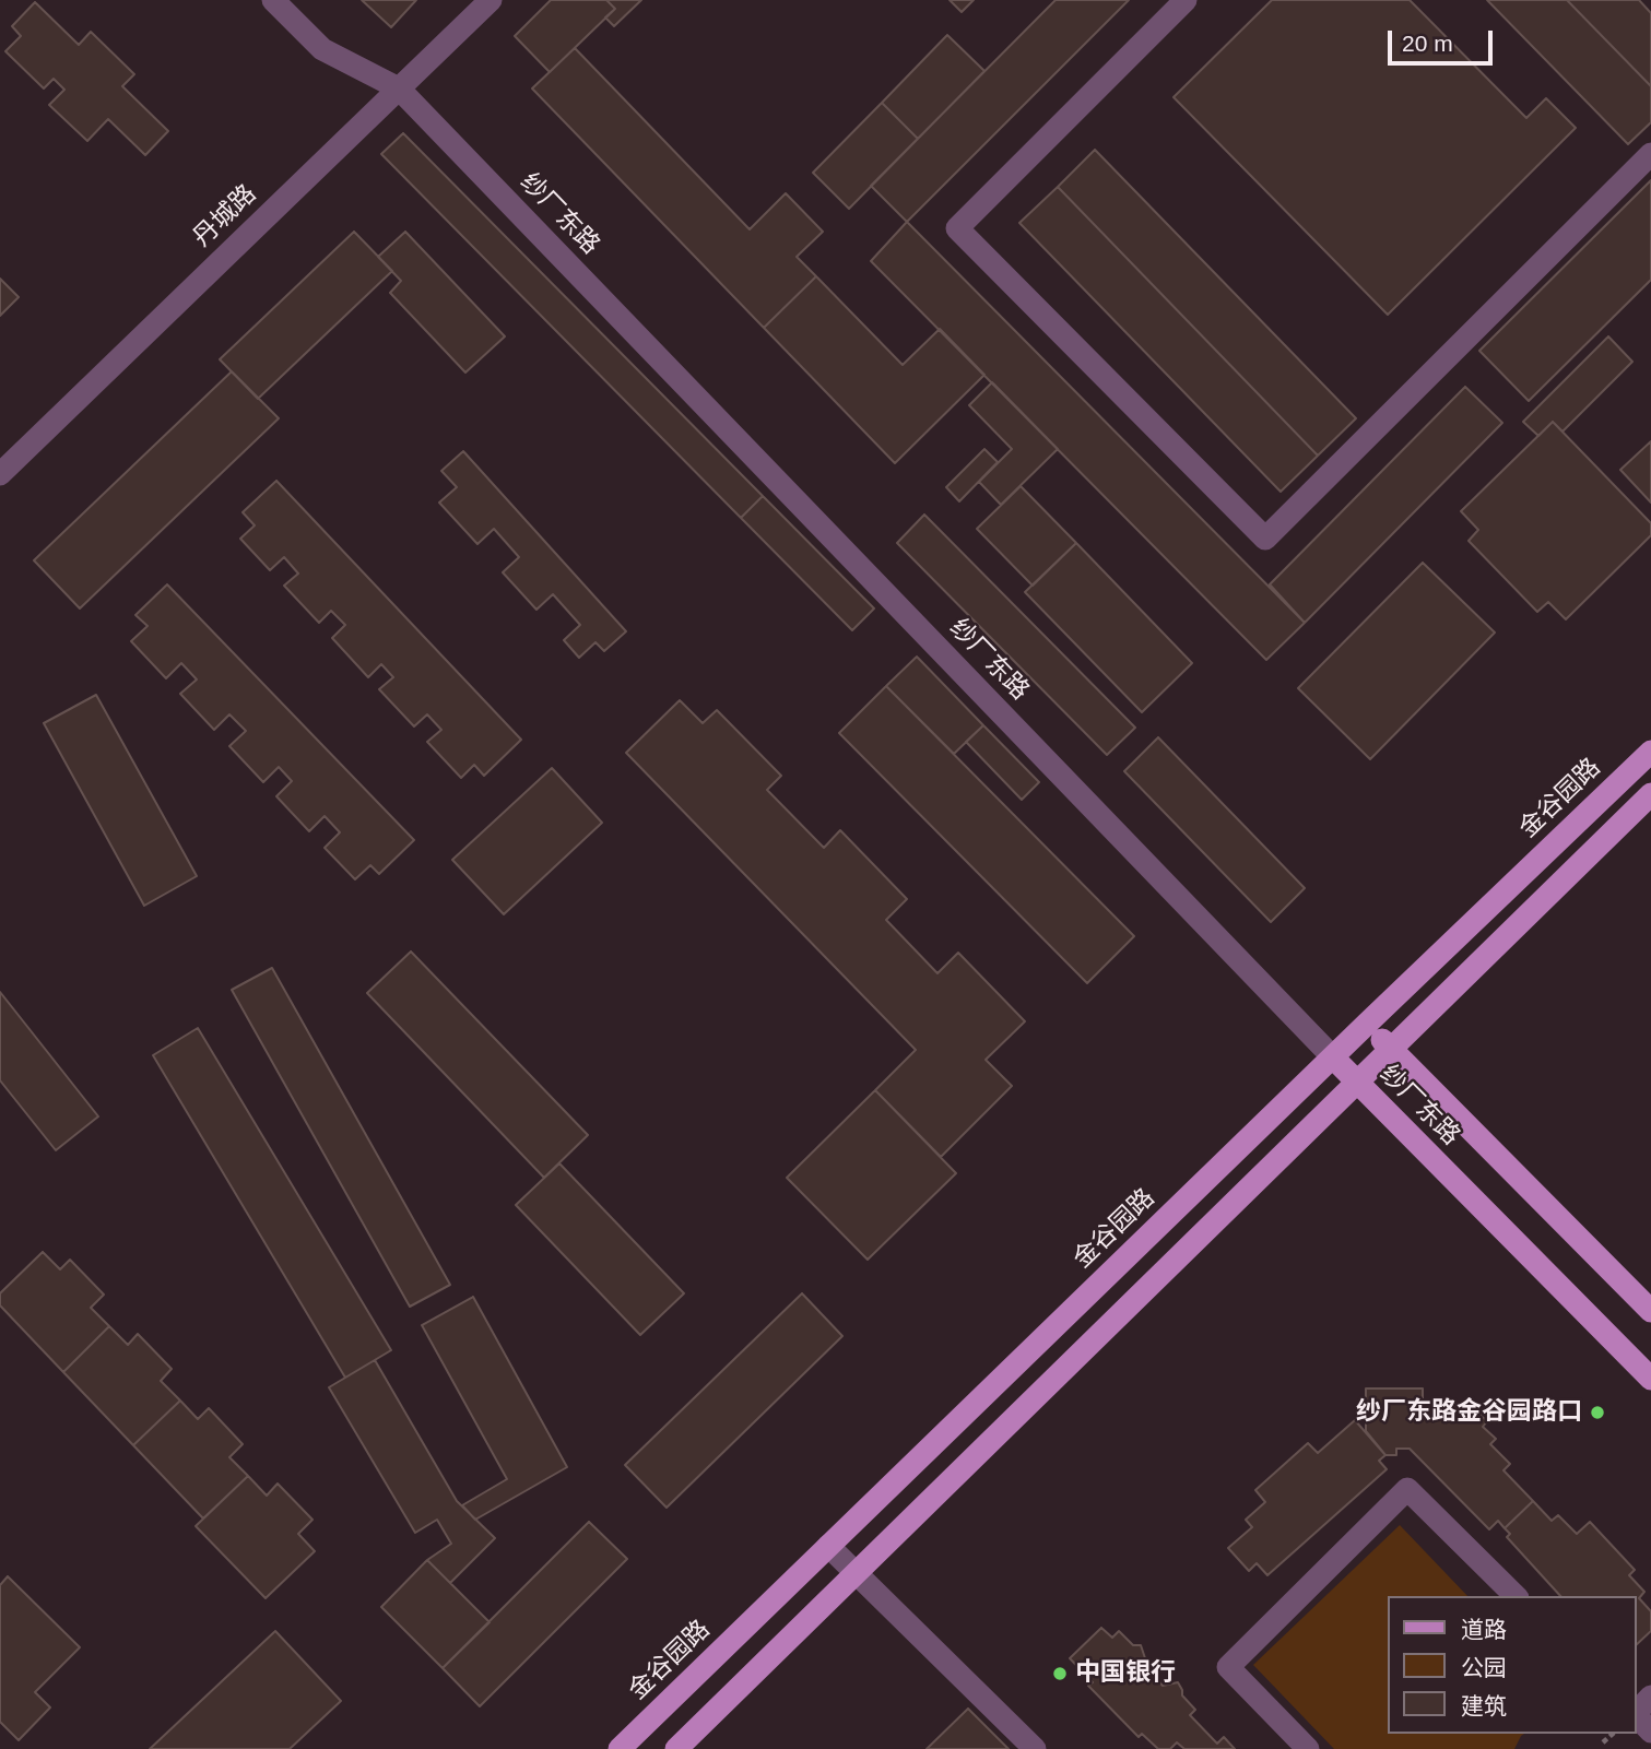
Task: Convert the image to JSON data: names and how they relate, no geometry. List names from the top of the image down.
{
  "streets": {
    "main road": ["纱厂东路", "金谷园路"],
    "street": ["丹城路"]
  },
  "crossings": [
    ["纱厂东路", "丹城路"],
    ["纱厂东路", "金谷园路"]
  ],
  "places": ["纱厂东路金谷园路口", "中国银行"],
  "legend": ["道路", "公园", "建筑"],
  "scale_bar": "20 m"
}
